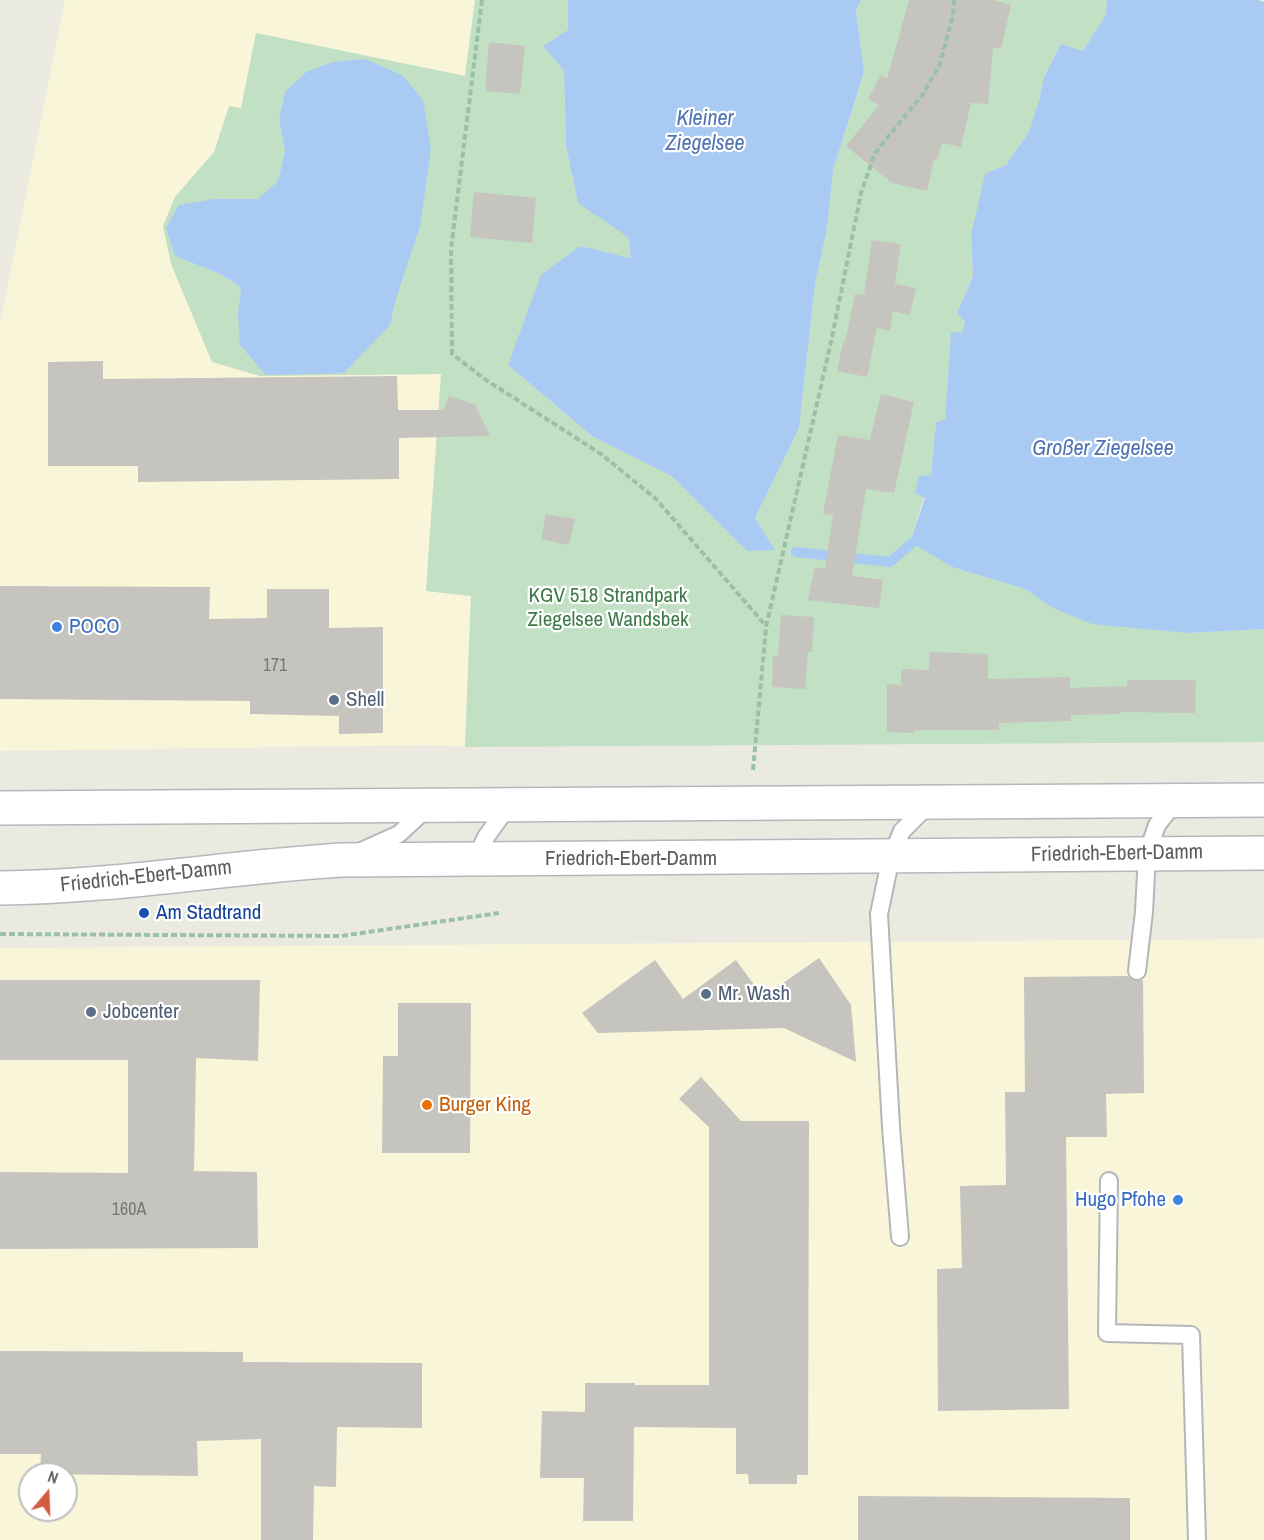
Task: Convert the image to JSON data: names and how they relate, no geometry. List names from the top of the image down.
{
  "streets": {
    "main road": ["Friedrich-Ebert-Damm"]
  },
  "water": ["Kleiner Ziegelsee", "Großer Ziegelsee"],
  "parks": ["KGV 518 Strandpark Ziegelsee Wandsbek"],
  "places": [
    "POCO",
    "Shell",
    "Am Stadtrand",
    "Mr. Wash",
    "Jobcenter",
    "Burger King",
    "Hugo Pfohe"
  ],
  "house_numbers": ["171", "160A"],
  "north": "top"
}
